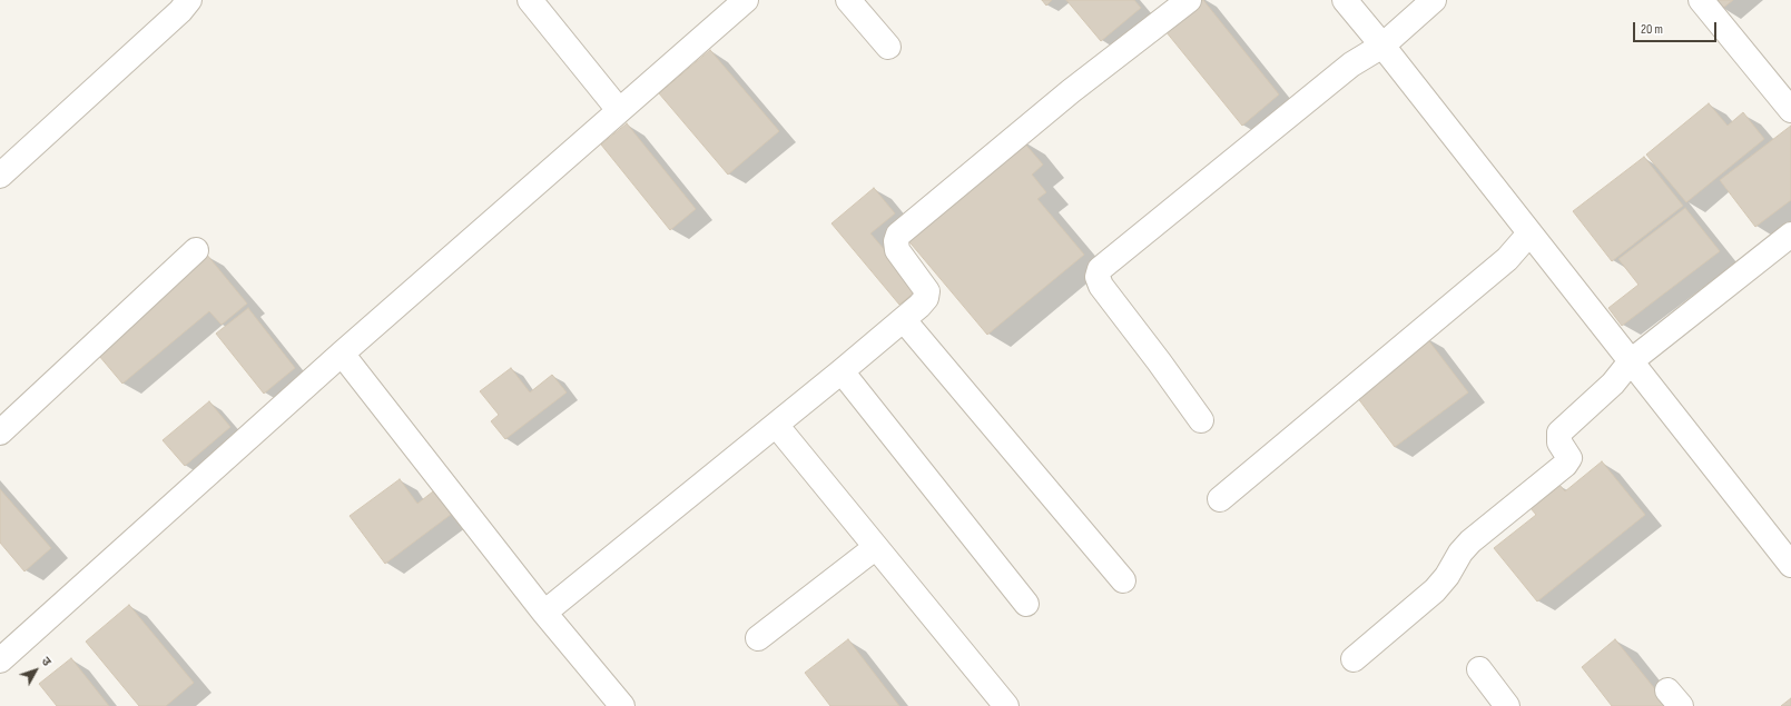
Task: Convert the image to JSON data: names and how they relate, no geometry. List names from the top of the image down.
{
  "scale_bar": "20 m",
  "north": "top right"
}
